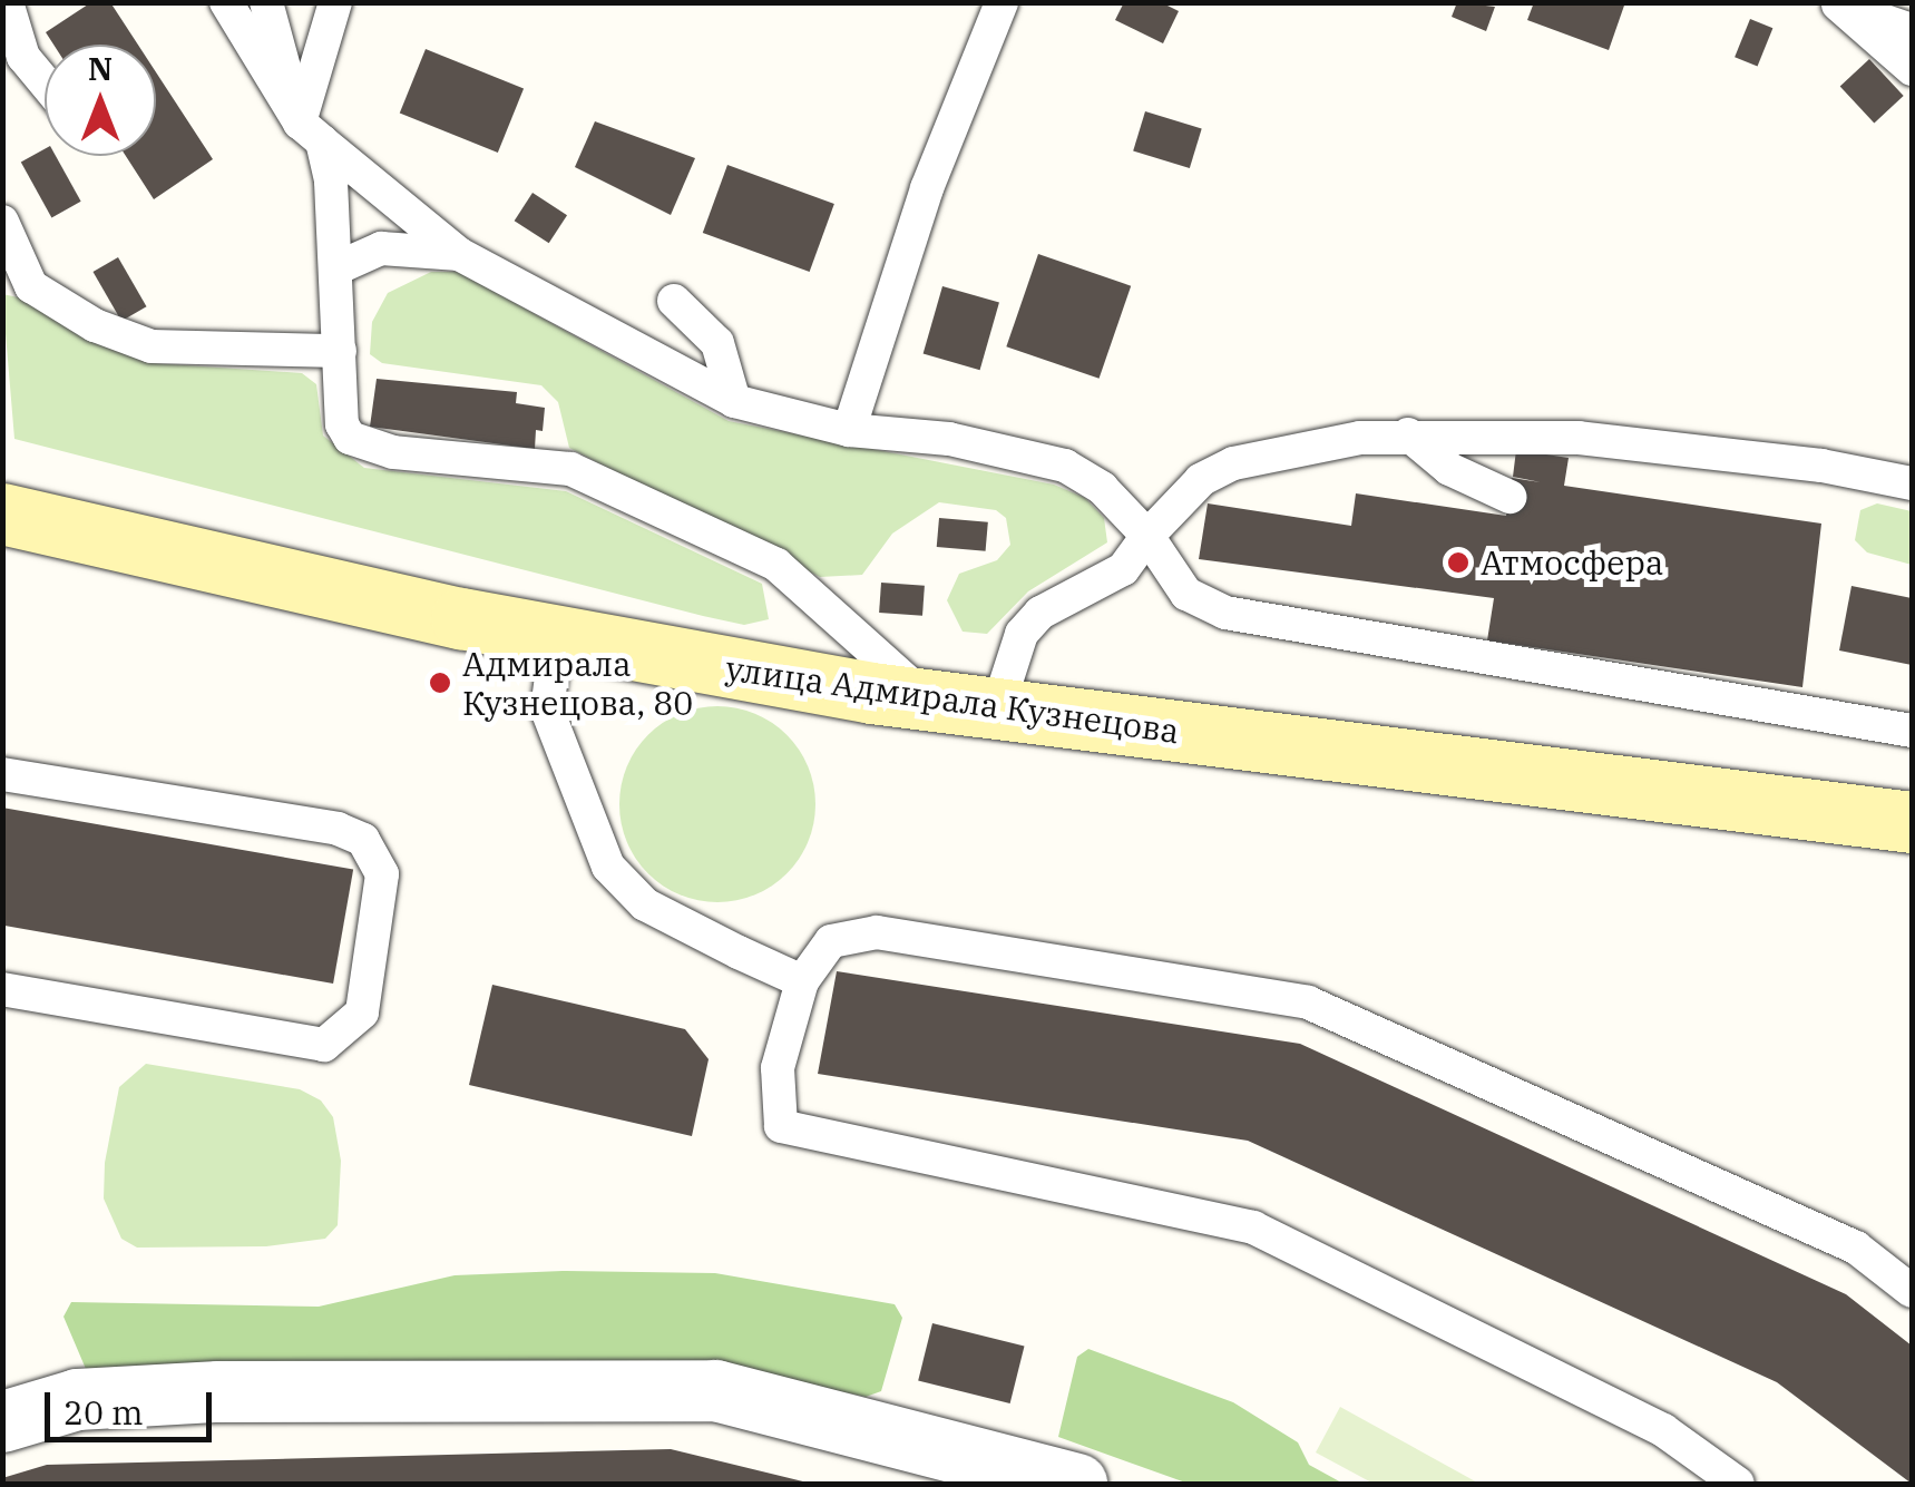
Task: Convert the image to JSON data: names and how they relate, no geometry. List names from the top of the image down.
{
  "streets": {
    "main road": ["улица Адмирала Кузнецова"]
  },
  "places": ["Атмосфера", "Адмирала Кузнецова, 80"],
  "scale_bar": "20 m",
  "north": "top"
}
